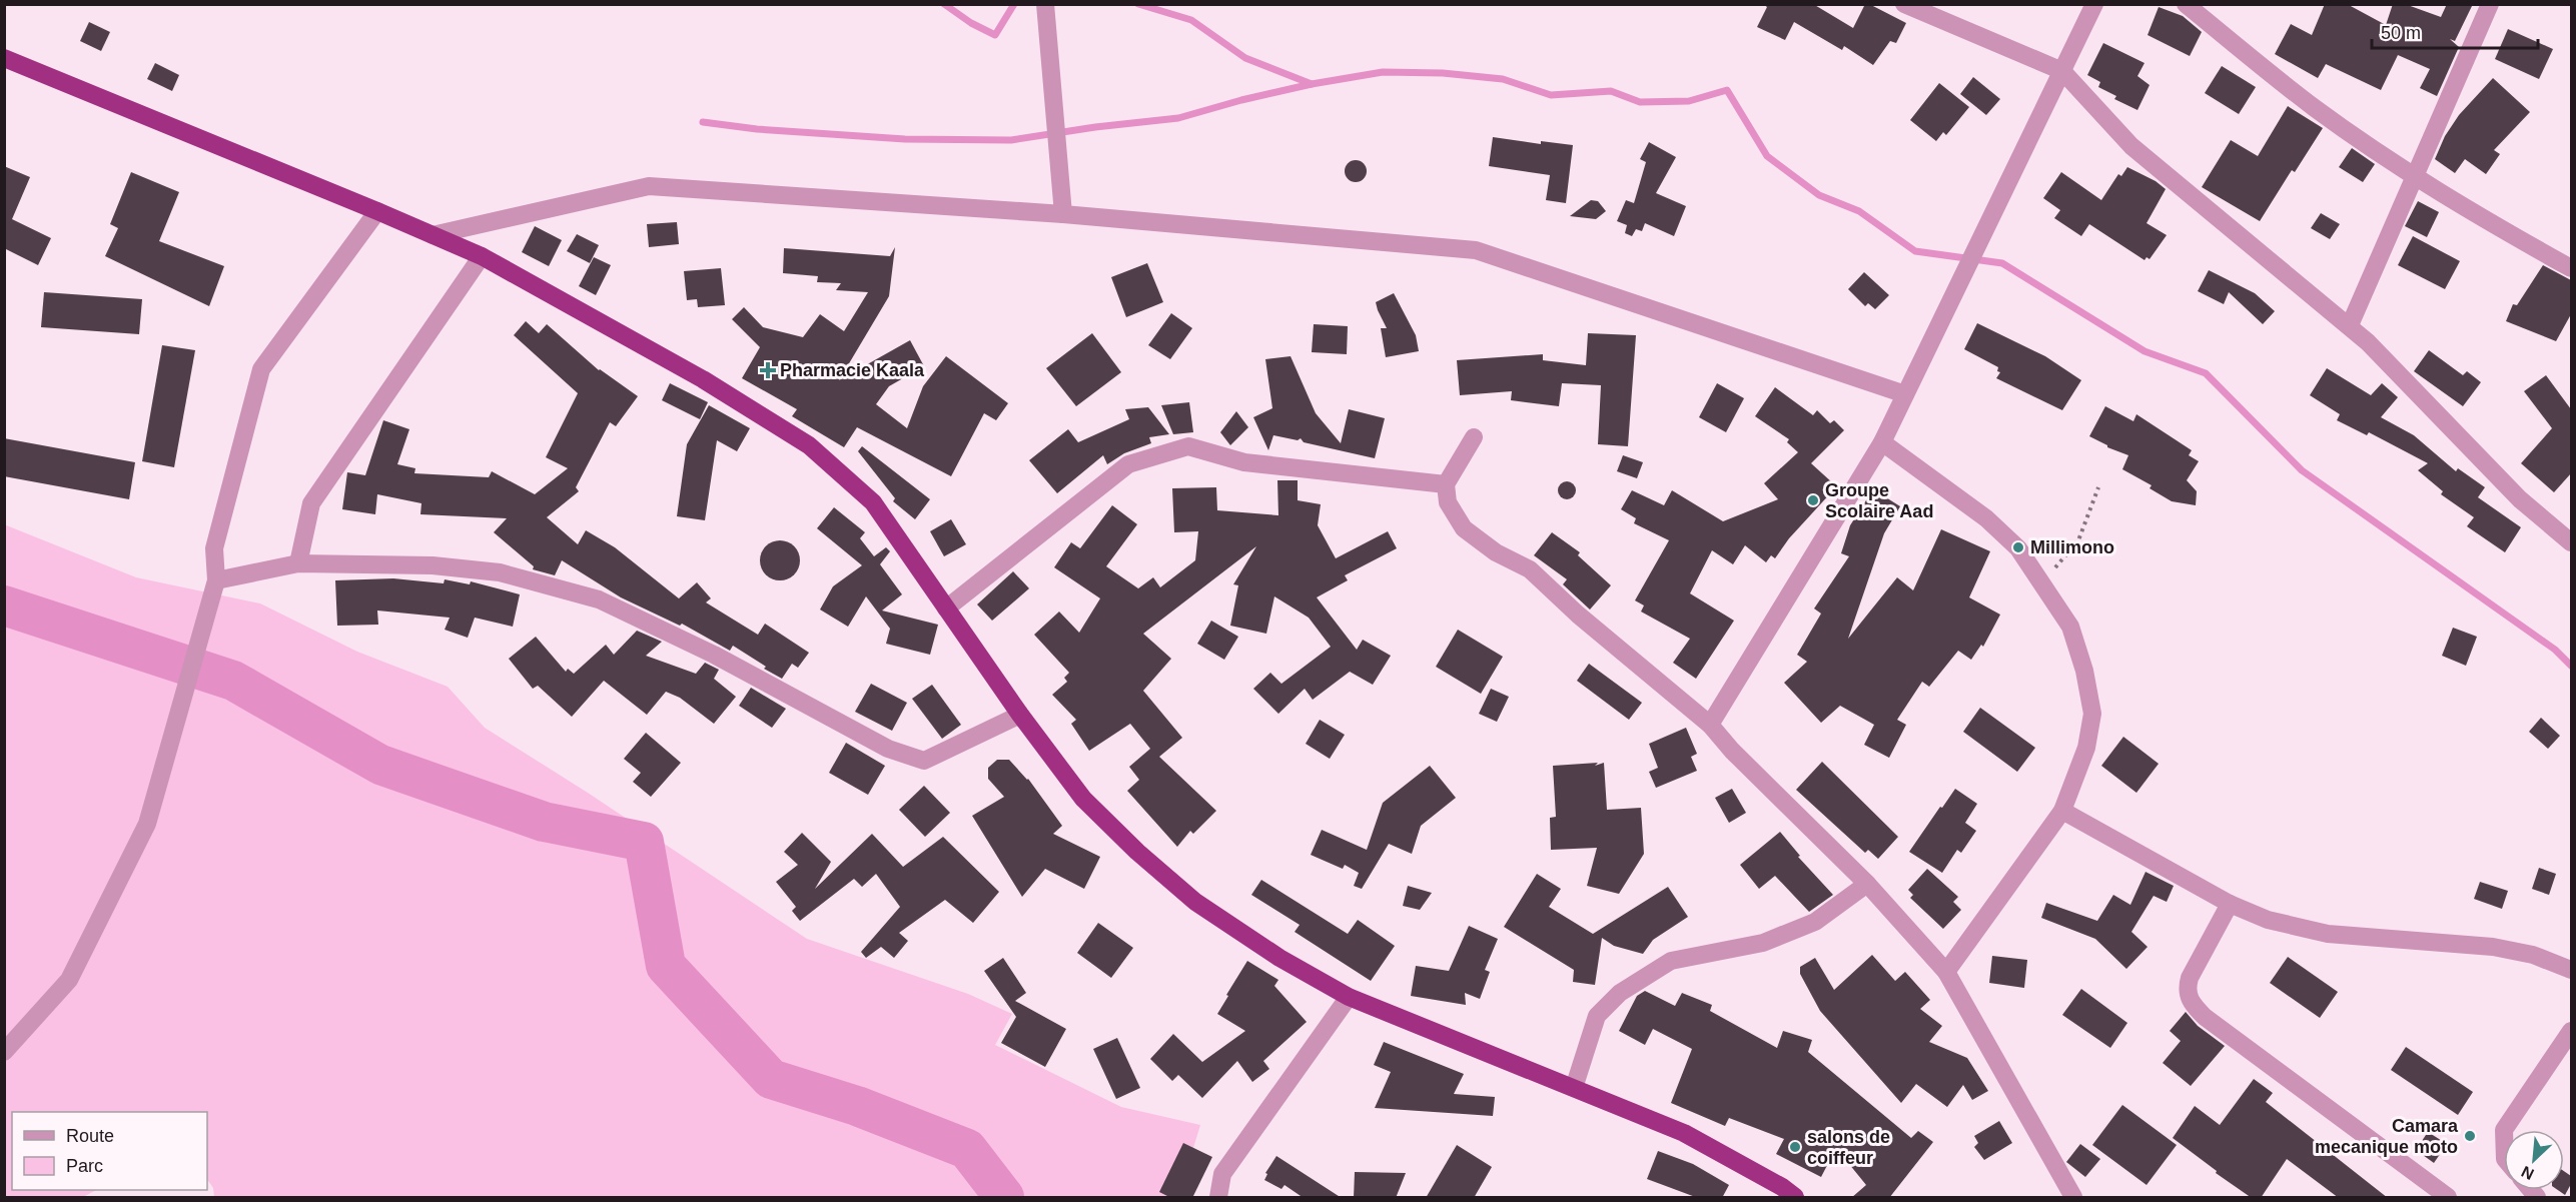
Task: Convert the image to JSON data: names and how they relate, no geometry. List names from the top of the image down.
{
  "places": {
    "health": ["Pharmacie Kaala"],
    "other": [
      "Groupe Scolaire Aad",
      "Millimono",
      "Camara mecanique moto",
      "salons de coiffeur"
    ]
  },
  "legend": ["Route", "Parc"],
  "scale_bar": "50 m",
  "north": "bottom left"
}
